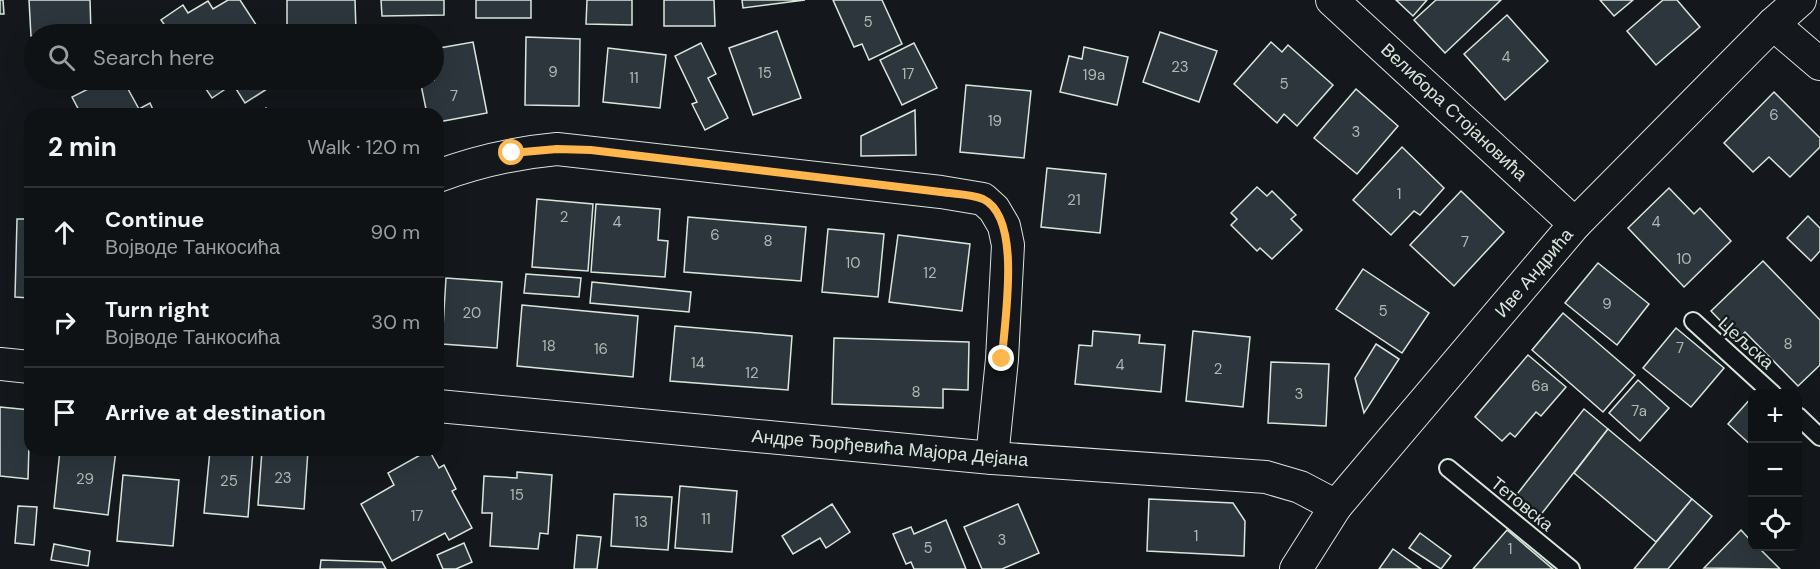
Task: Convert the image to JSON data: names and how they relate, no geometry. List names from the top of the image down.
{
  "streets": {
    "street": ["Велибора Стојановића", "Иве Андрића", "Андре Ђорђевића Мајора Дејана"],
    "lane": ["Цељска", "Тетовска"]
  },
  "crossings": [
    ["Велибора Стојановића", "Иве Андрића"],
    ["Иве Андрића", "Андре Ђорђевића Мајора Дејана"]
  ],
  "house_numbers": [
    "5",
    "4",
    "23",
    "9",
    "15",
    "17",
    "19a",
    "11",
    "5",
    "7",
    "6",
    "19",
    "3",
    "1",
    "21",
    "2",
    "4",
    "4",
    "6",
    "8",
    "7",
    "10",
    "10",
    "12",
    "9",
    "5",
    "20",
    "8",
    "18",
    "7",
    "16",
    "14",
    "4",
    "2",
    "12",
    "6a",
    "8",
    "3",
    "7a",
    "23",
    "29",
    "25",
    "15",
    "17",
    "11",
    "13",
    "1",
    "3",
    "5",
    "1"
  ],
  "page": {
    "search": "Search here",
    "heading": ["2 min", "Walk · 120 m"],
    "list": [
      ["Continue", "Војводе Танкосића", "90 m"],
      ["Turn right", "Војводе Танкосића", "30 m"],
      "Arrive at destination"
    ],
    "map_buttons": ["+", "−"]
  }
}
